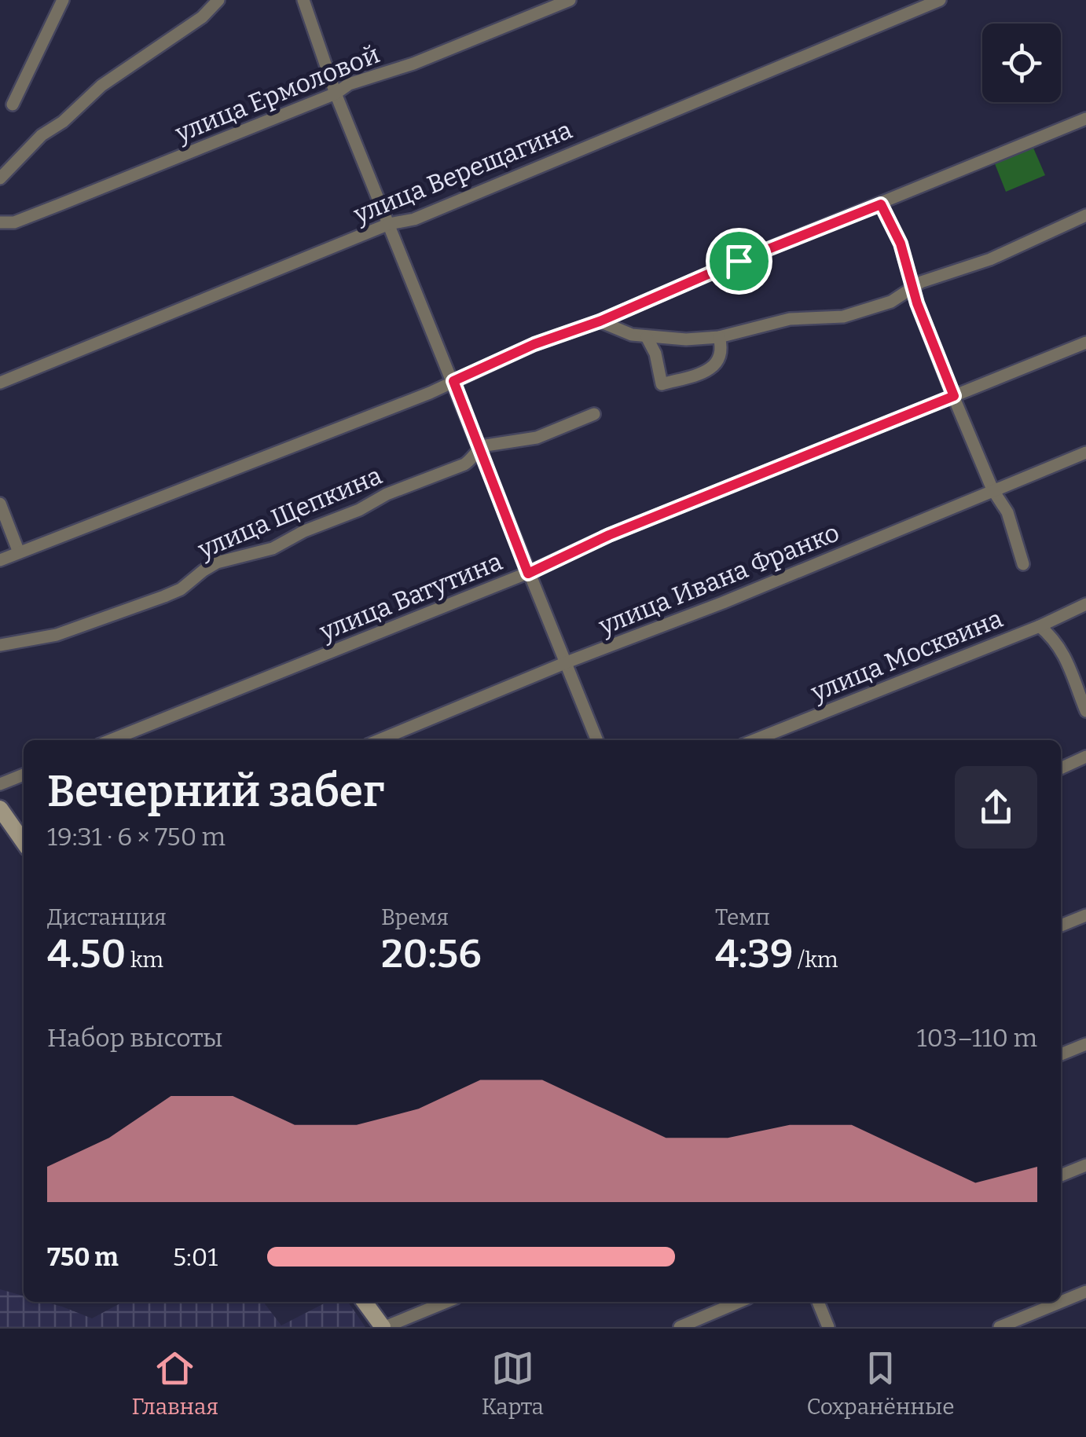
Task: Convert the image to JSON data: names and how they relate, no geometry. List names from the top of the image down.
{
  "streets": {
    "street": [
      "улица Ермоловой",
      "улица Верещагина",
      "улица Щепкина",
      "улица Ивана Франко",
      "улица Ватутина",
      "улица Москвина"
    ]
  },
  "page": {
    "heading": ["Вечерний забег", "19:31 · 6 × 750 m"],
    "stats": [
      ["Дистанция", "4.50 km"],
      ["Время", "20:56"],
      ["Темп", "4:39 /km"]
    ],
    "chart": ["Набор высоты", "103–110 m"],
    "list": [
      {
        "name": "750 m",
        "note": "5:01"
      }
    ],
    "tabs": ["Главная", "Карта", "Сохранённые"]
  }
}
